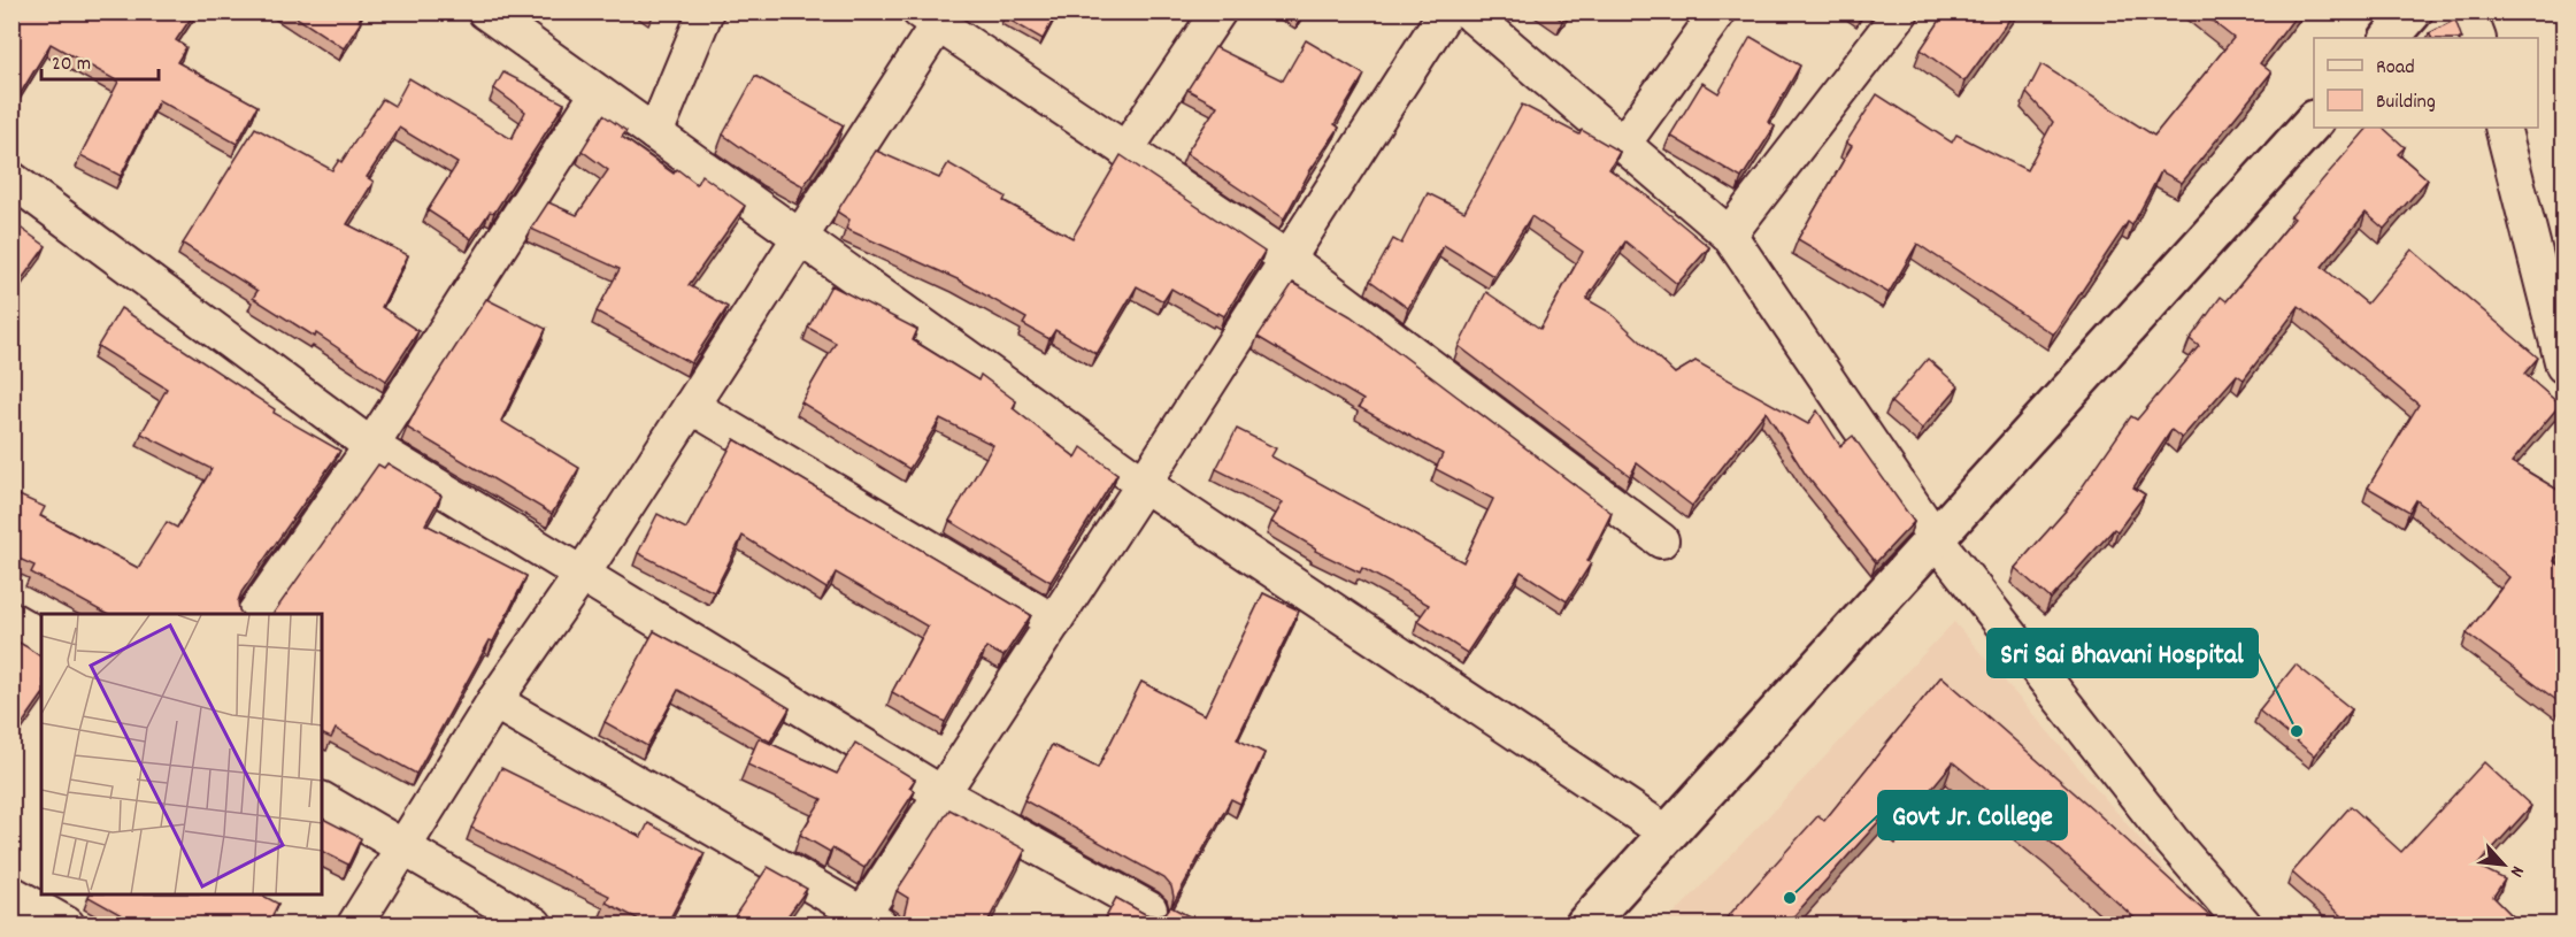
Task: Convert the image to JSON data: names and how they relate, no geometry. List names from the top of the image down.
{
  "places": ["Sri Sai Bhavani Hospital", "Govt Jr. College"],
  "legend": ["Road", "Building"],
  "scale_bar": "20 m",
  "north": "bottom right"
}
